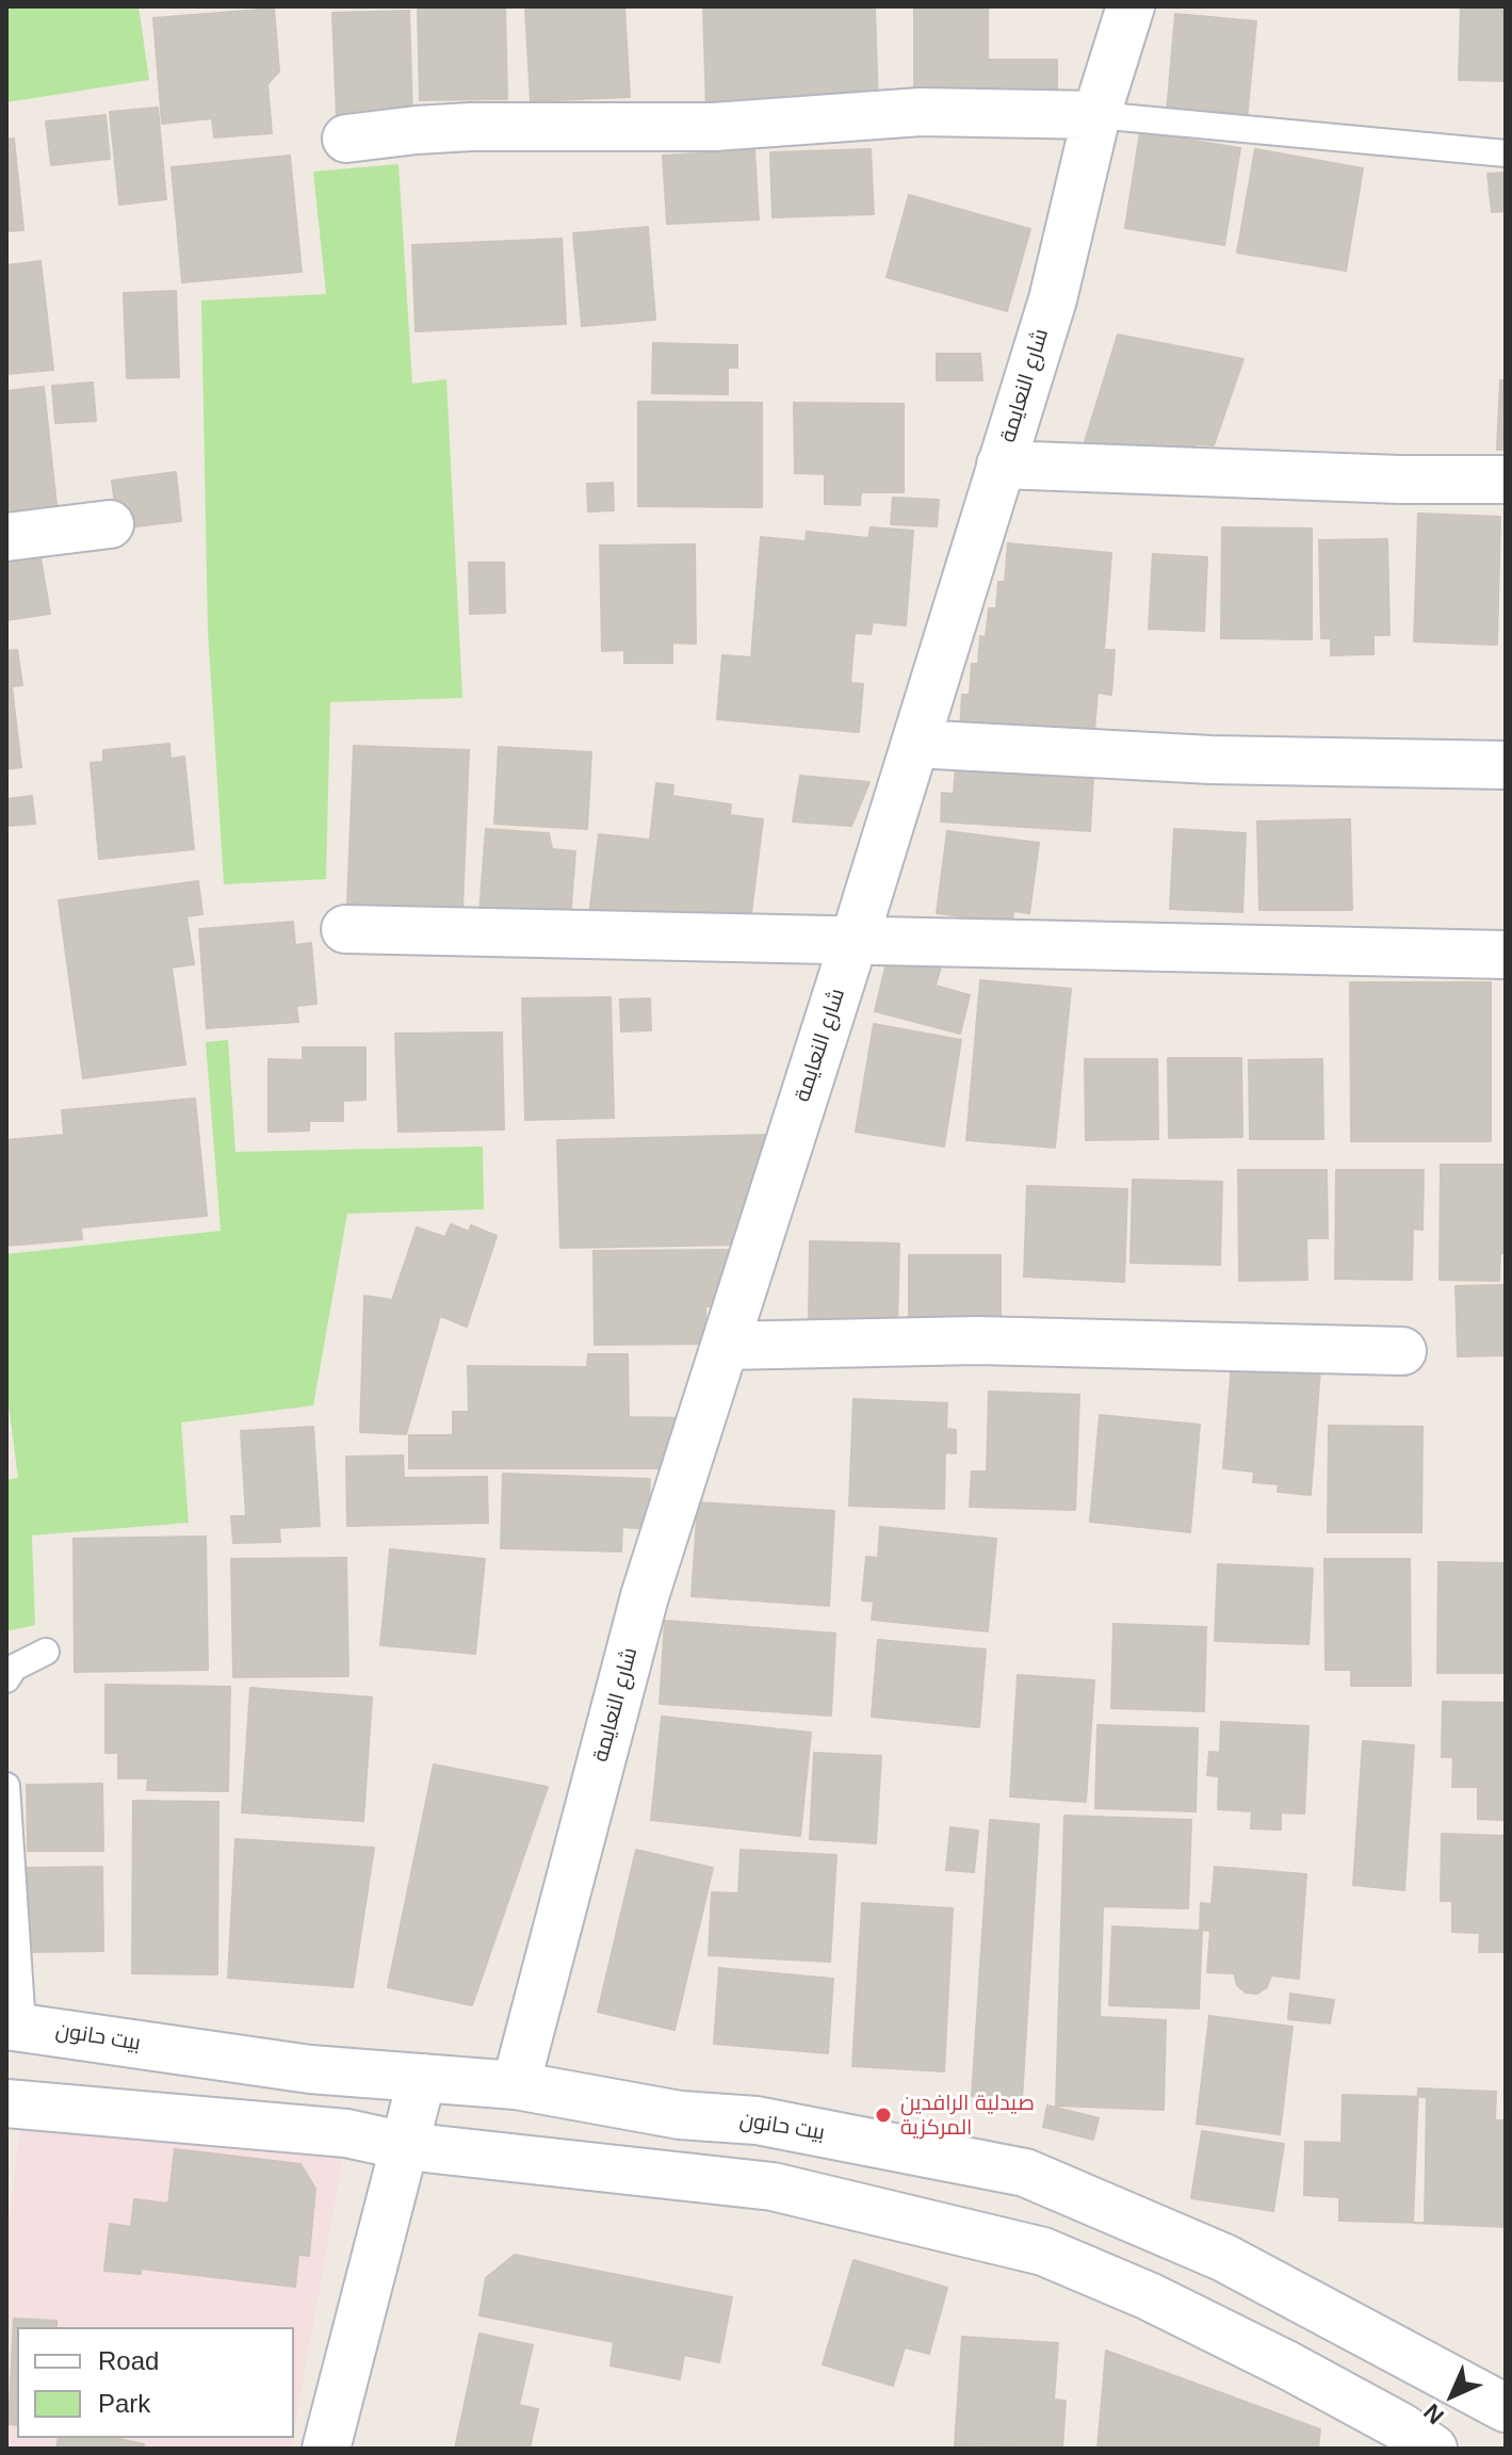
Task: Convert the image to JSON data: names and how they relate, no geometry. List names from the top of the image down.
{
  "streets": {
    "street": ["شارع النعايمة", "بيت حانون"]
  },
  "crossings": [
    ["شارع النعايمة", "بيت حانون"]
  ],
  "places": ["صيدلية الرافدين المركزية"],
  "legend": ["Road", "Park"],
  "north": "bottom left"
}
